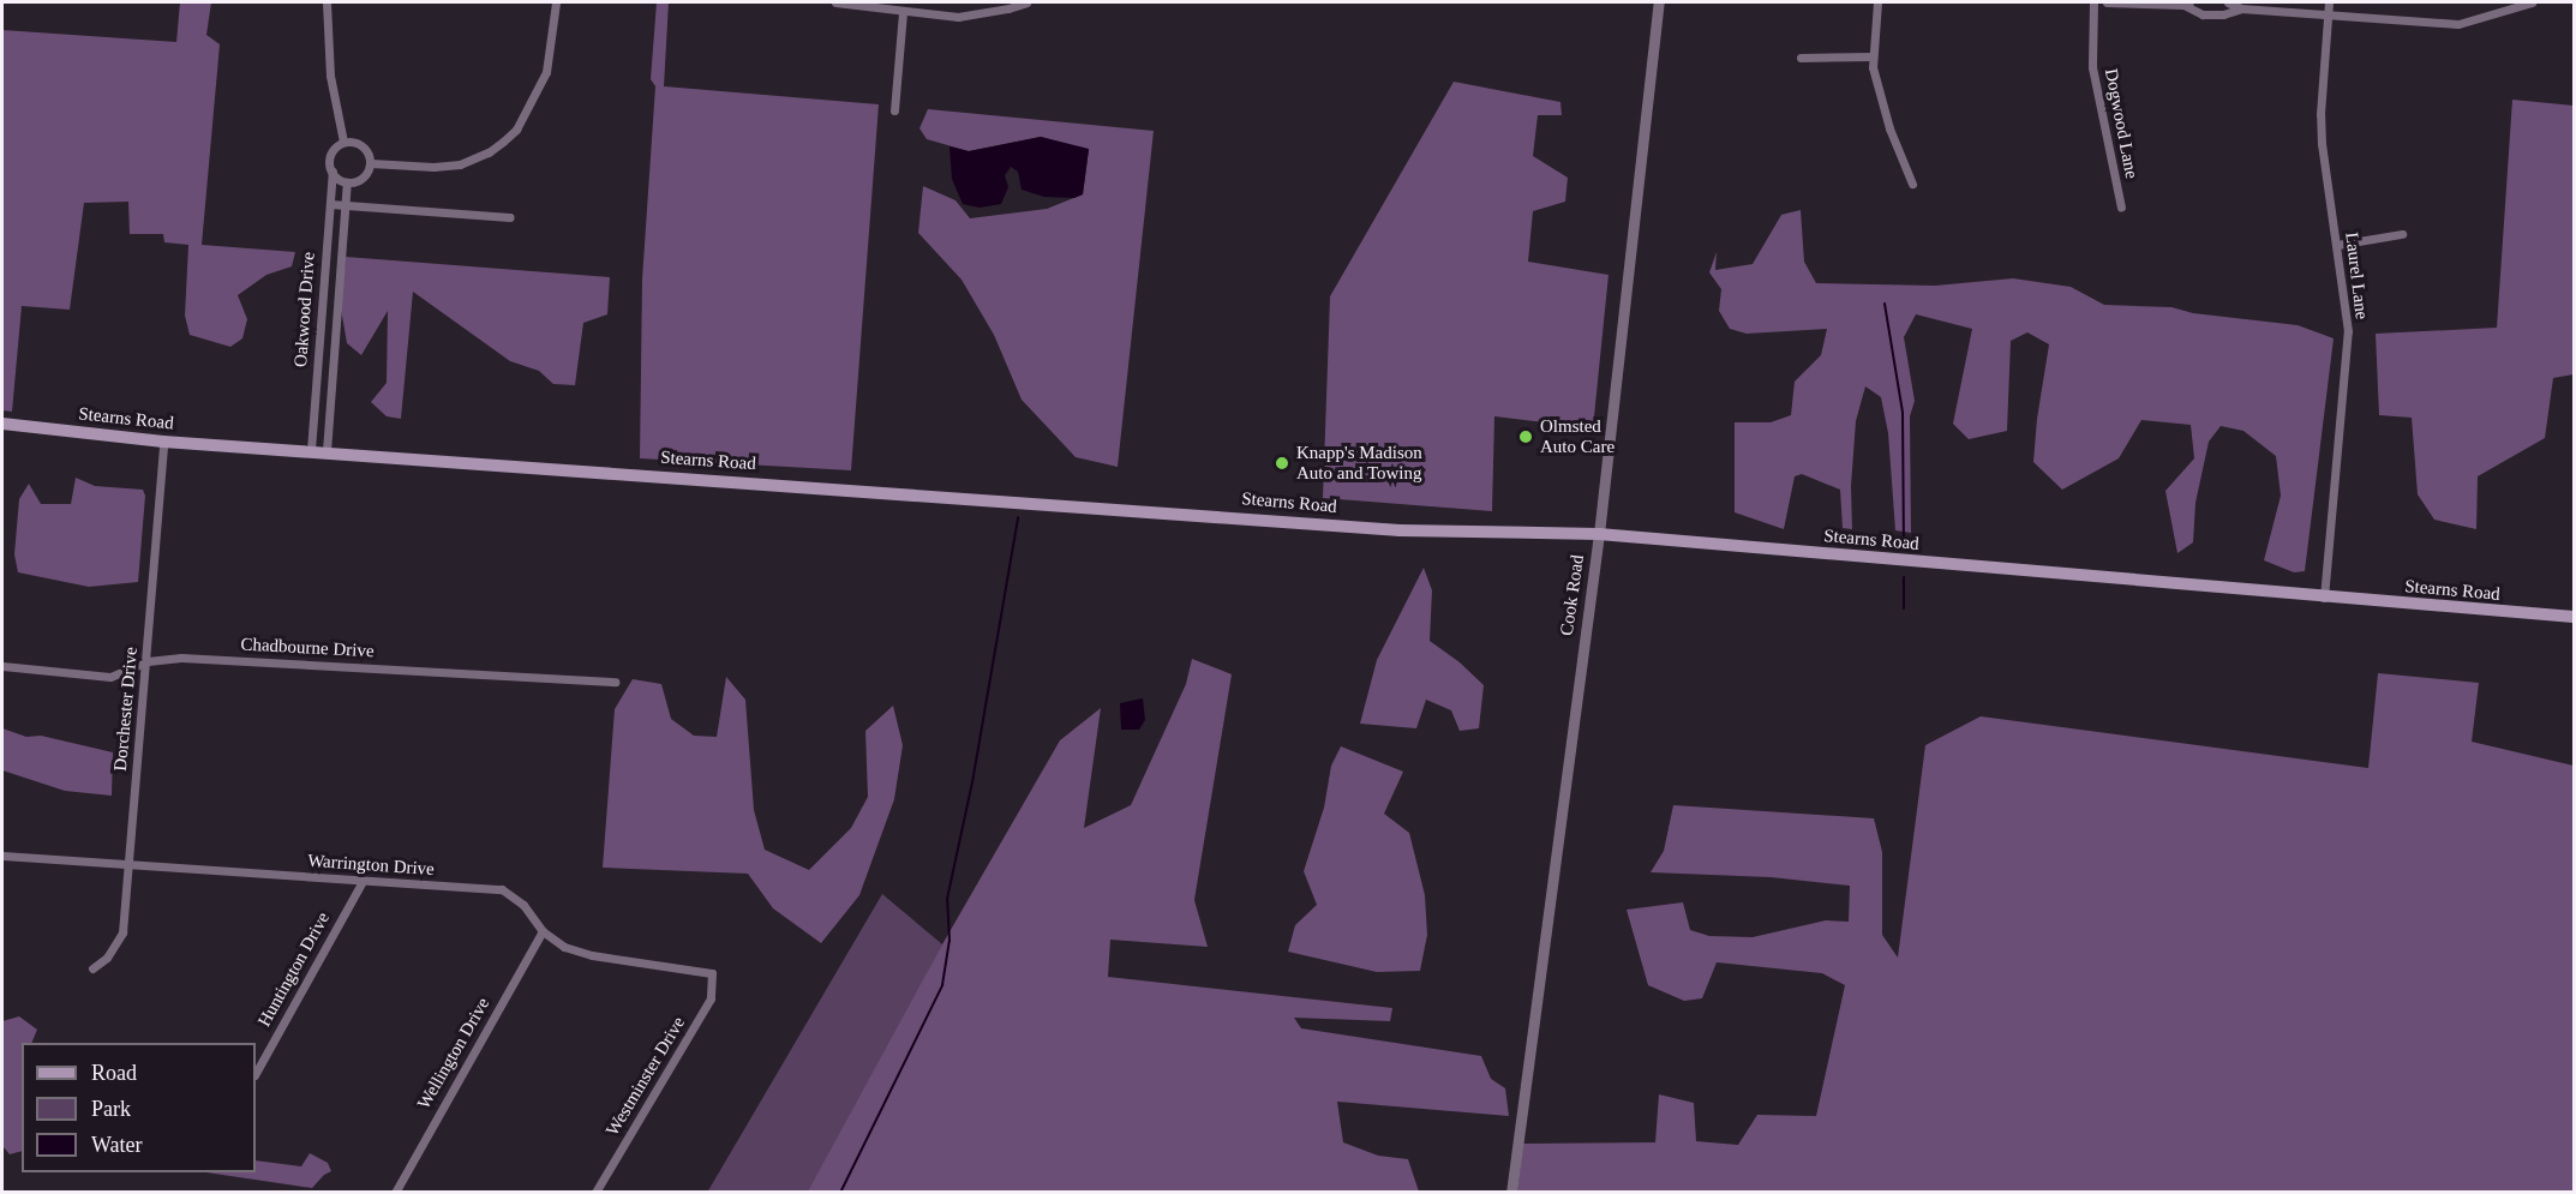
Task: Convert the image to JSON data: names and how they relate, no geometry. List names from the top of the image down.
{
  "streets": {
    "main road": ["Stearns Road"],
    "street": [
      "Dogwood Lane",
      "Laurel Lane",
      "Oakwood Drive",
      "Cook Road",
      "Chadbourne Drive",
      "Dorchester Drive",
      "Warrington Drive",
      "Huntington Drive",
      "Wellington Drive",
      "Westminster Drive"
    ]
  },
  "crossings": [
    ["Laurel Lane", "Stearns Road"],
    ["Oakwood Drive", "Stearns Road"],
    ["Stearns Road", "Cook Road"],
    ["Stearns Road", "Dorchester Drive"],
    ["Chadbourne Drive", "Dorchester Drive"],
    ["Dorchester Drive", "Warrington Drive"],
    ["Warrington Drive", "Huntington Drive"],
    ["Warrington Drive", "Wellington Drive"],
    ["Warrington Drive", "Westminster Drive"]
  ],
  "places": ["Olmsted Auto Care", "Knapp's Madison Auto and Towing"],
  "legend": ["Road", "Park", "Water"]
}
